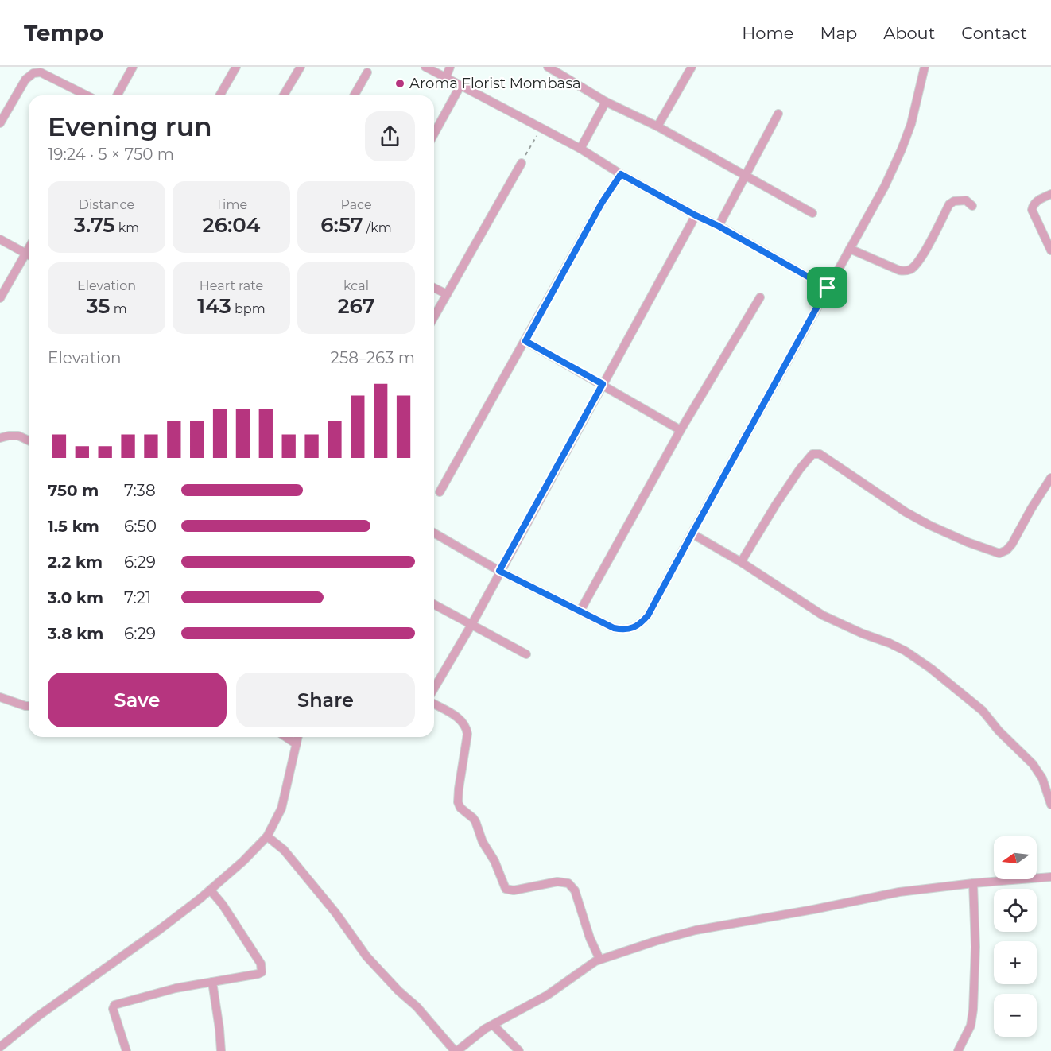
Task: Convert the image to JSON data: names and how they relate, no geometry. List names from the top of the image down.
{
  "places": ["Aroma Florist Mombasa"],
  "north": "left",
  "page": {
    "header": "Tempo",
    "nav": [
      "Home",
      "Map",
      "About",
      "Contact"
    ],
    "heading": ["Evening run", "19:24 · 5 × 750 m"],
    "stats": [
      ["Distance", "3.75 km"],
      ["Time", "26:04"],
      ["Pace", "6:57 /km"],
      ["Elevation", "35 m"],
      ["Heart rate", "143 bpm"],
      ["kcal", "267"]
    ],
    "chart": ["Elevation", "258–263 m"],
    "list": [
      {
        "name": "750 m",
        "note": "7:38"
      },
      {
        "name": "1.5 km",
        "note": "6:50"
      },
      {
        "name": "2.2 km",
        "note": "6:29"
      },
      {
        "name": "3.0 km",
        "note": "7:21"
      },
      {
        "name": "3.8 km",
        "note": "6:29"
      }
    ],
    "buttons": ["Save", "Share"],
    "map_buttons": ["+", "−"]
  }
}
